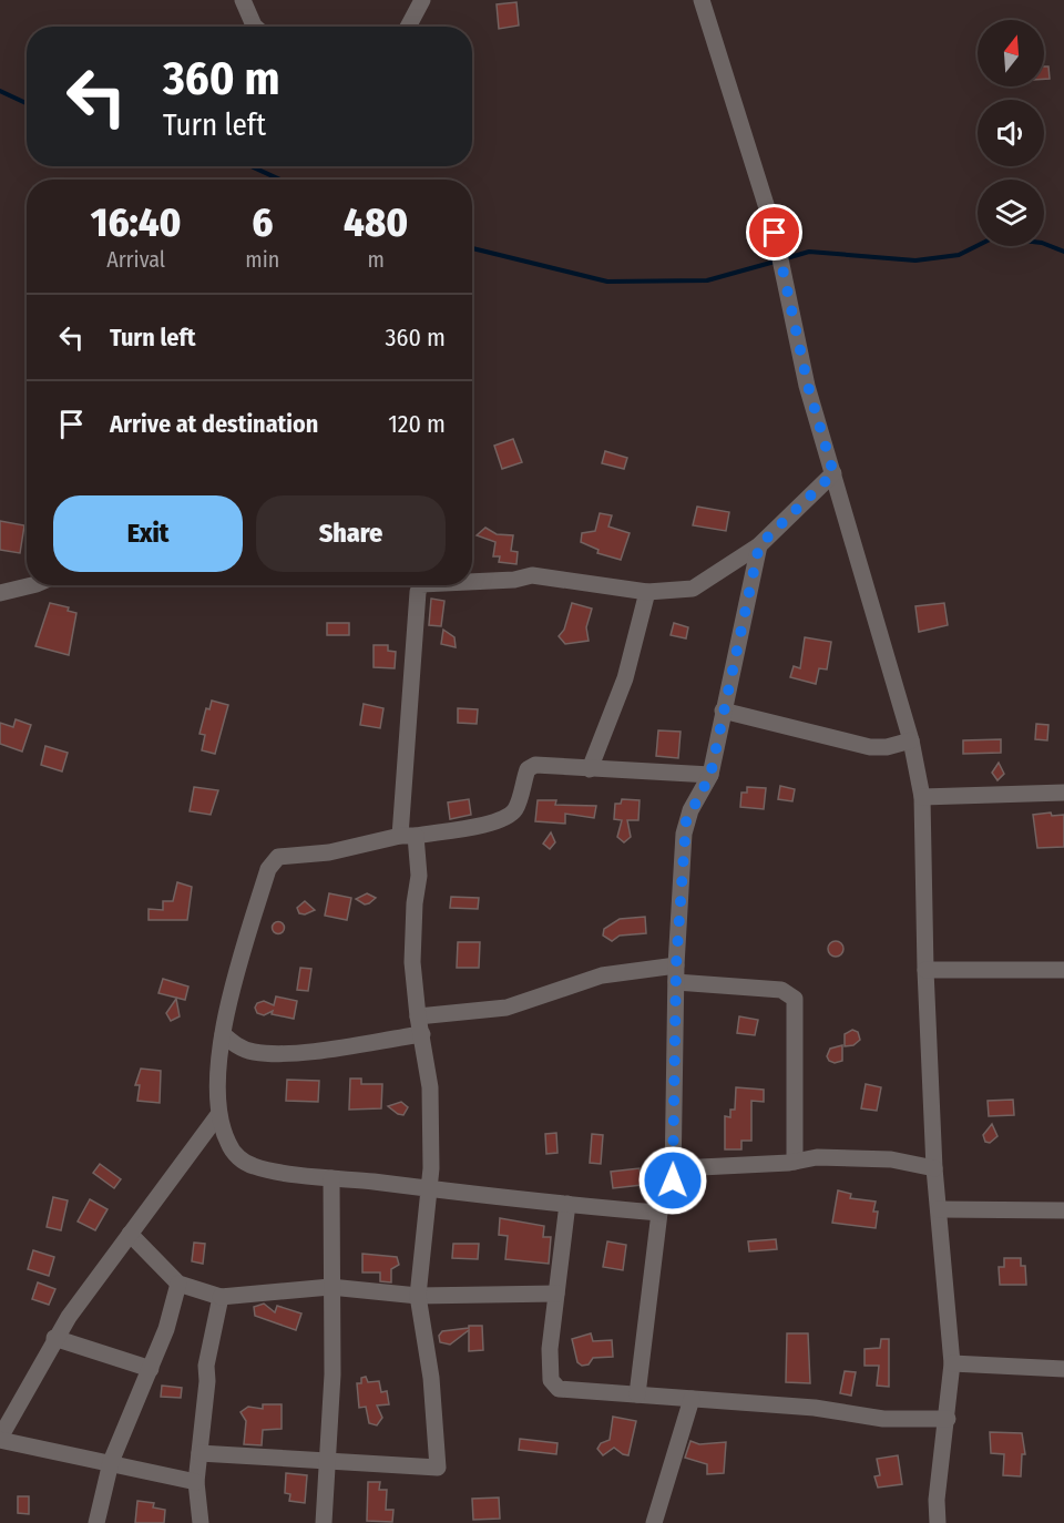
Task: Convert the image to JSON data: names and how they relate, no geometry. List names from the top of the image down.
{
  "north": "top",
  "page": {
    "turn": ["360 m", "Turn left"],
    "eta": [
      "16:40",
      "Arrival",
      "6",
      "min",
      "480",
      "m"
    ],
    "list": [
      {
        "name": "Turn left",
        "value": "360 m"
      },
      {
        "name": "Arrive at destination",
        "value": "120 m"
      }
    ],
    "buttons": ["Exit", "Share"]
  }
}
